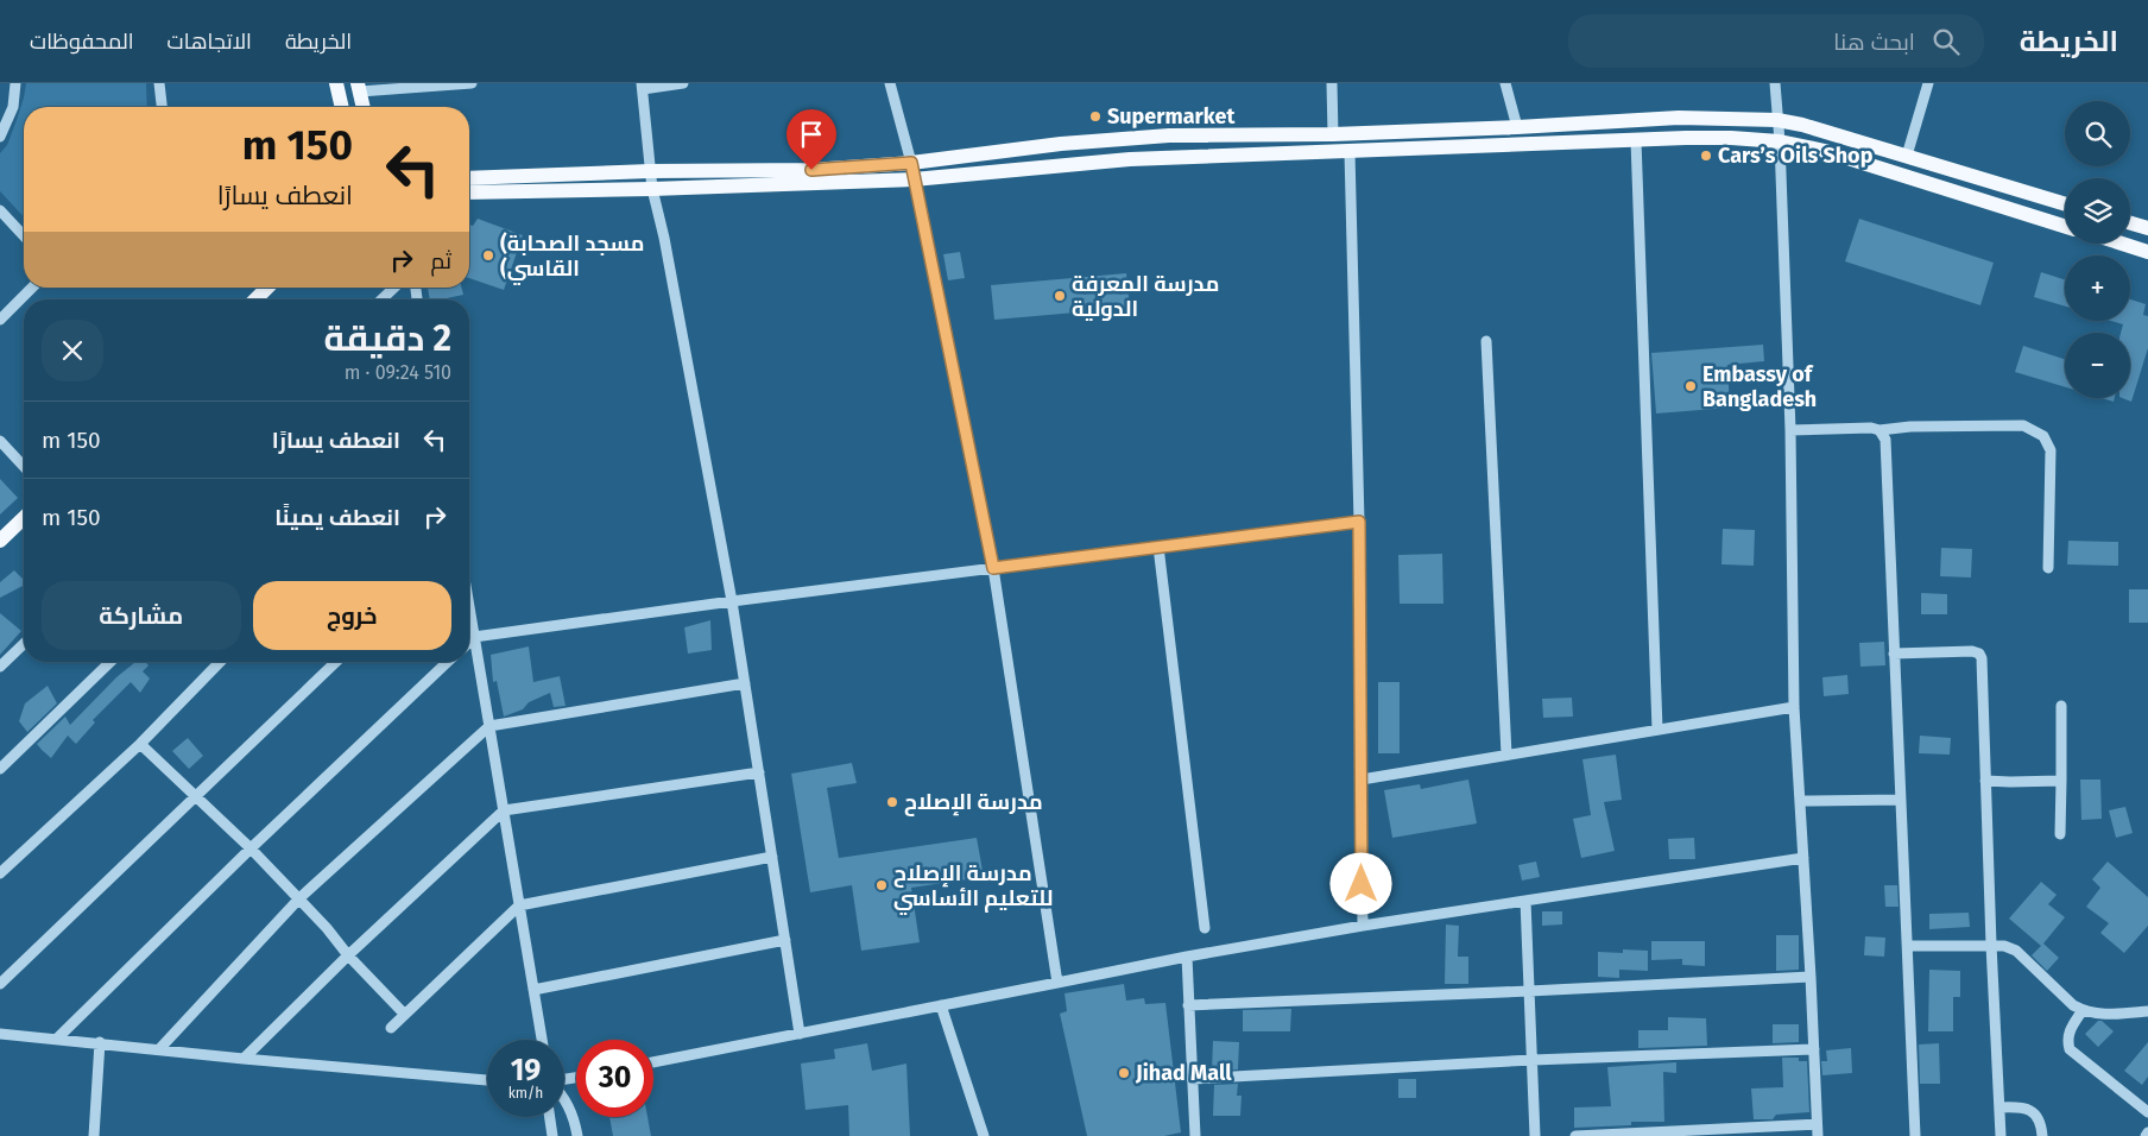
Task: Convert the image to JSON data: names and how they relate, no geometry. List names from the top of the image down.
{
  "places": [
    "Supermarket",
    "Cars’s Oils Shop",
    "(مسجد الصحابة (القاسي",
    "مدرسة المعرفة الدولية",
    "Embassy of Bangladesh",
    "مدرسة الإصلاح",
    "مدرسة الإصلاح للتعليم الأساسي",
    "Jihad Mall"
  ],
  "page": {
    "header": "الخريطة",
    "search": "ابحث هنا",
    "nav": ["الخريطة", "الاتجاهات", "المحفوظات"],
    "map_buttons": ["+", "−"],
    "turn": ["150 m", "انعطف يسارًا"],
    "then": "ثم",
    "heading": ["2 دقيقة", "510 m · 09:24"],
    "list": [
      {
        "name": "انعطف يسارًا",
        "value": "150 m"
      },
      {
        "name": "انعطف يمينًا",
        "value": "150 m"
      }
    ],
    "buttons": ["خروج", "مشاركة"],
    "speed": "19 km/h",
    "limit": "30"
  }
}
